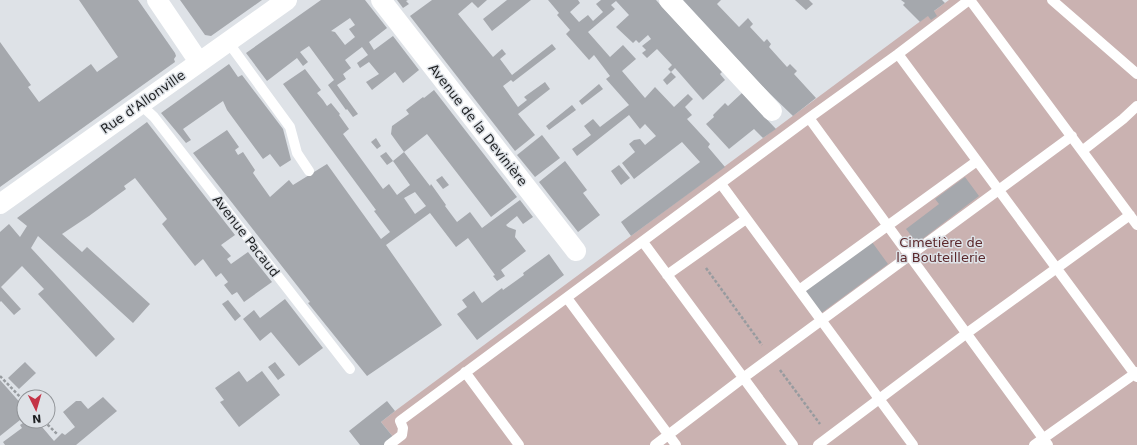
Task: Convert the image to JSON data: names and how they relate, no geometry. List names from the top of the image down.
{
  "streets": {
    "street": ["Rue d'Allonville", "Avenue de la Devinière"],
    "lane": ["Avenue Pacaud"]
  },
  "crossings": [
    ["Rue d'Allonville", "Avenue Pacaud"]
  ],
  "parks": ["Cimetière de la Bouteillerie"],
  "north": "bottom"
}
